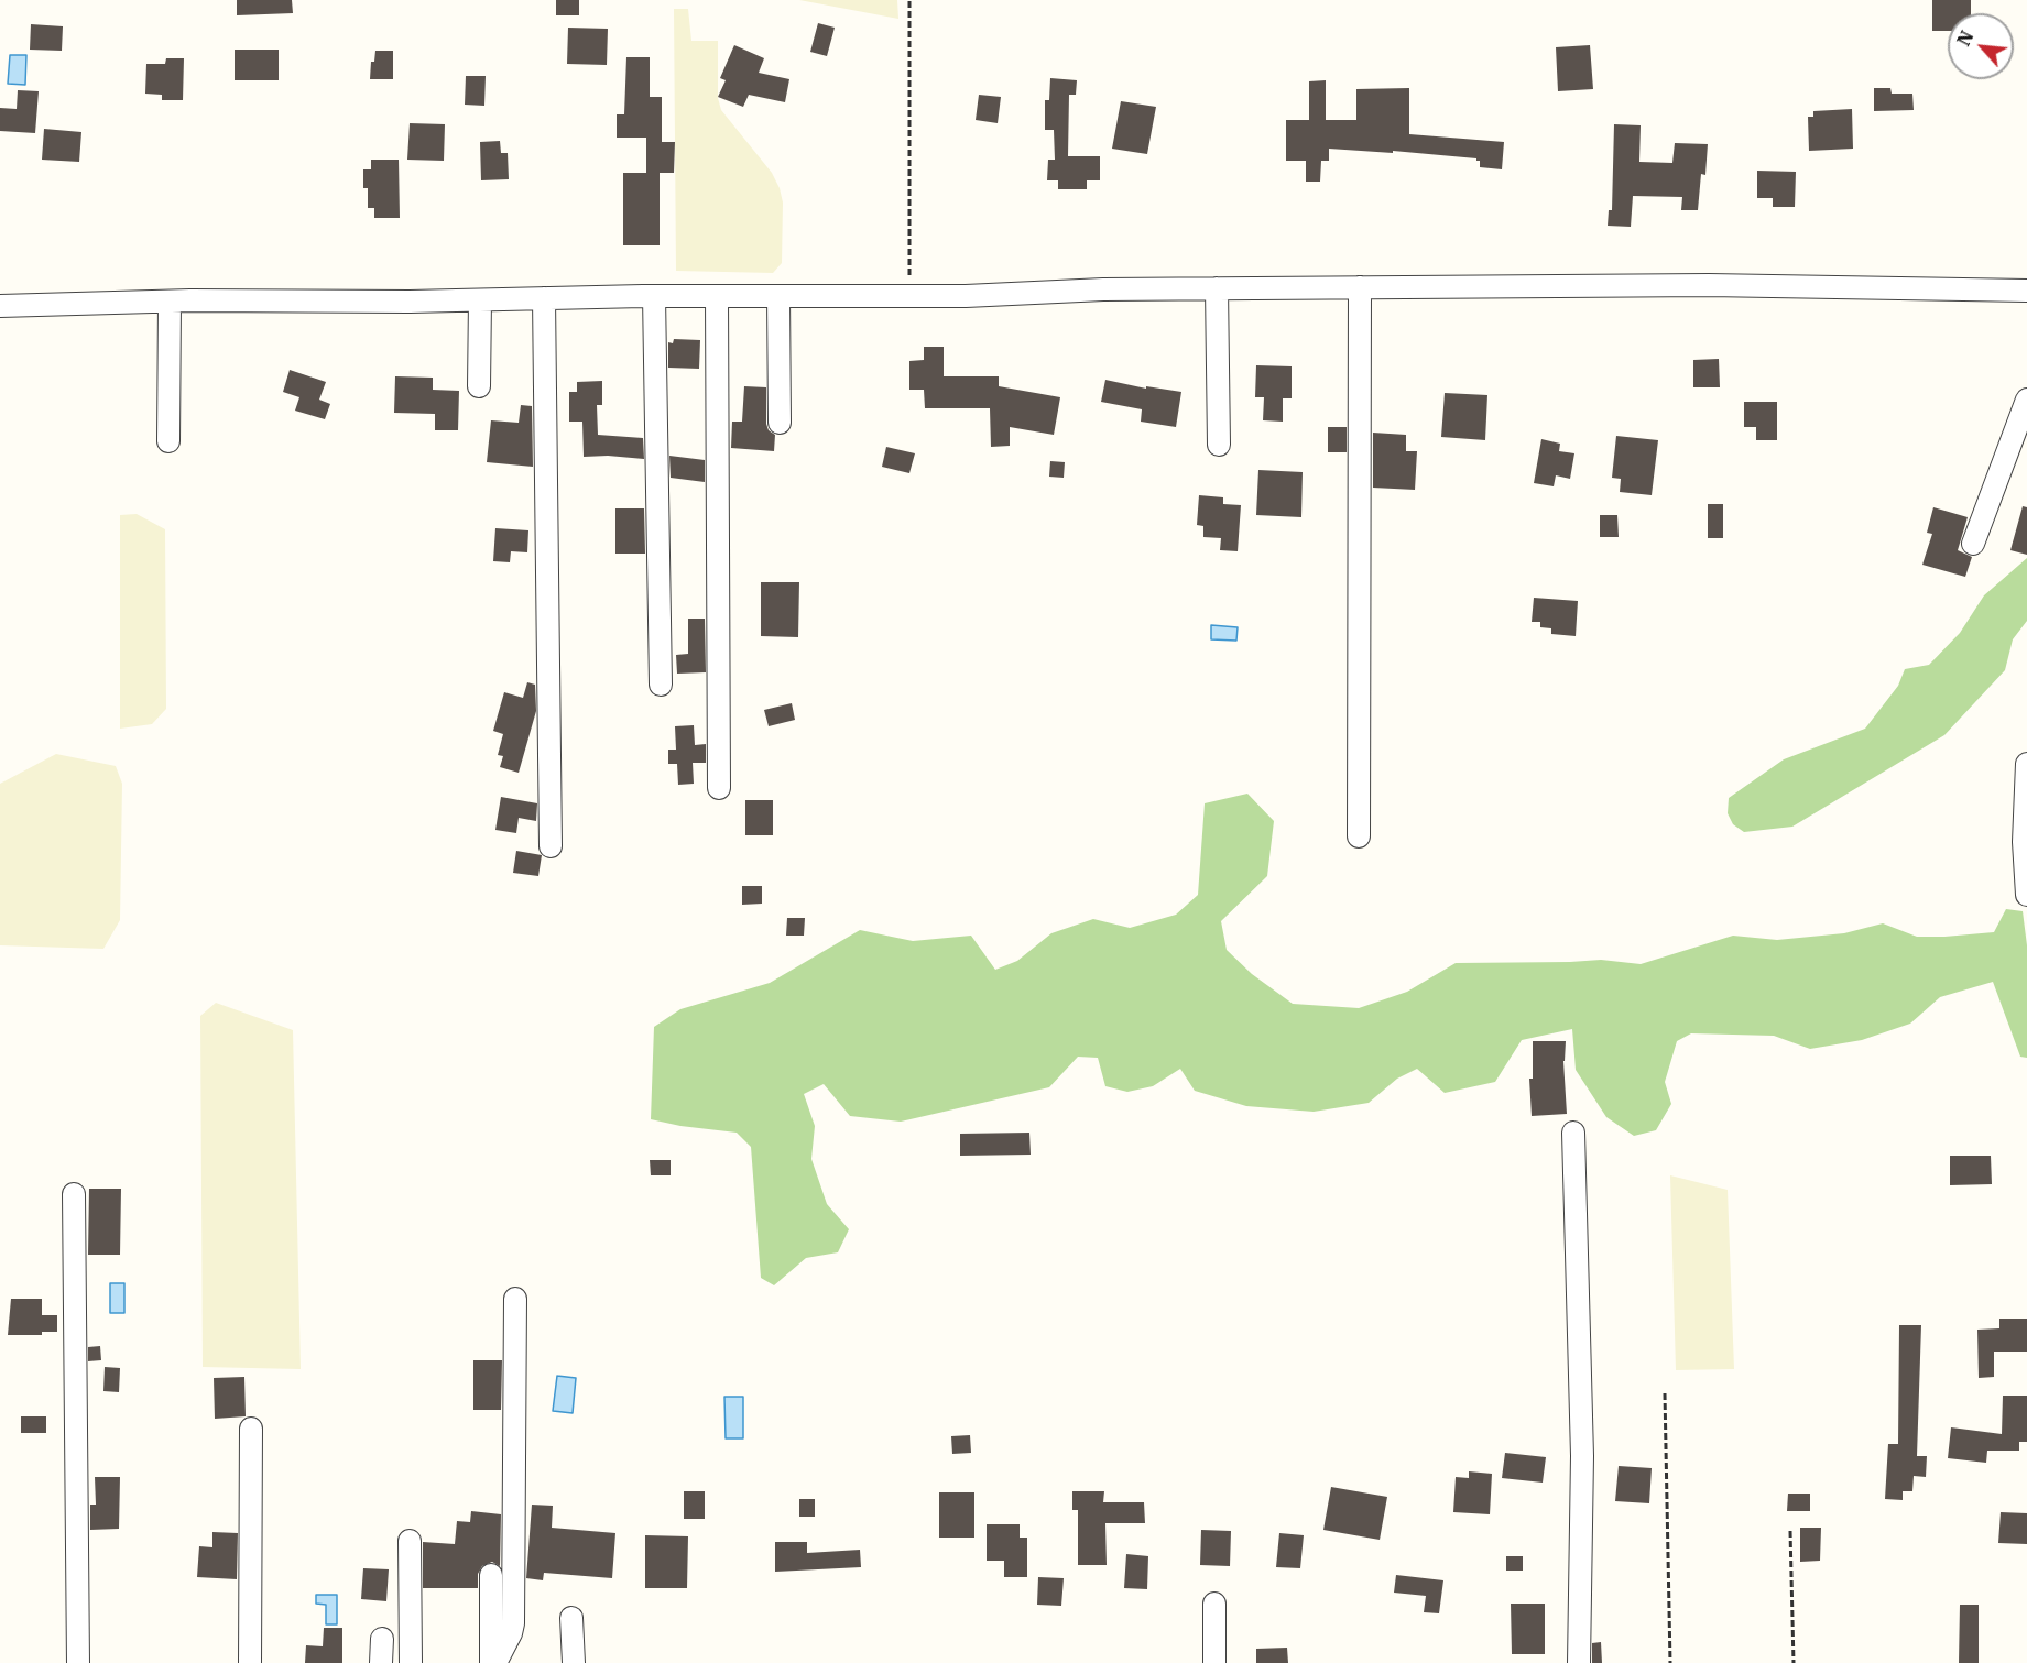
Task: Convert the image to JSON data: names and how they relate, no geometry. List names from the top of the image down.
{
  "north": "top left"
}
